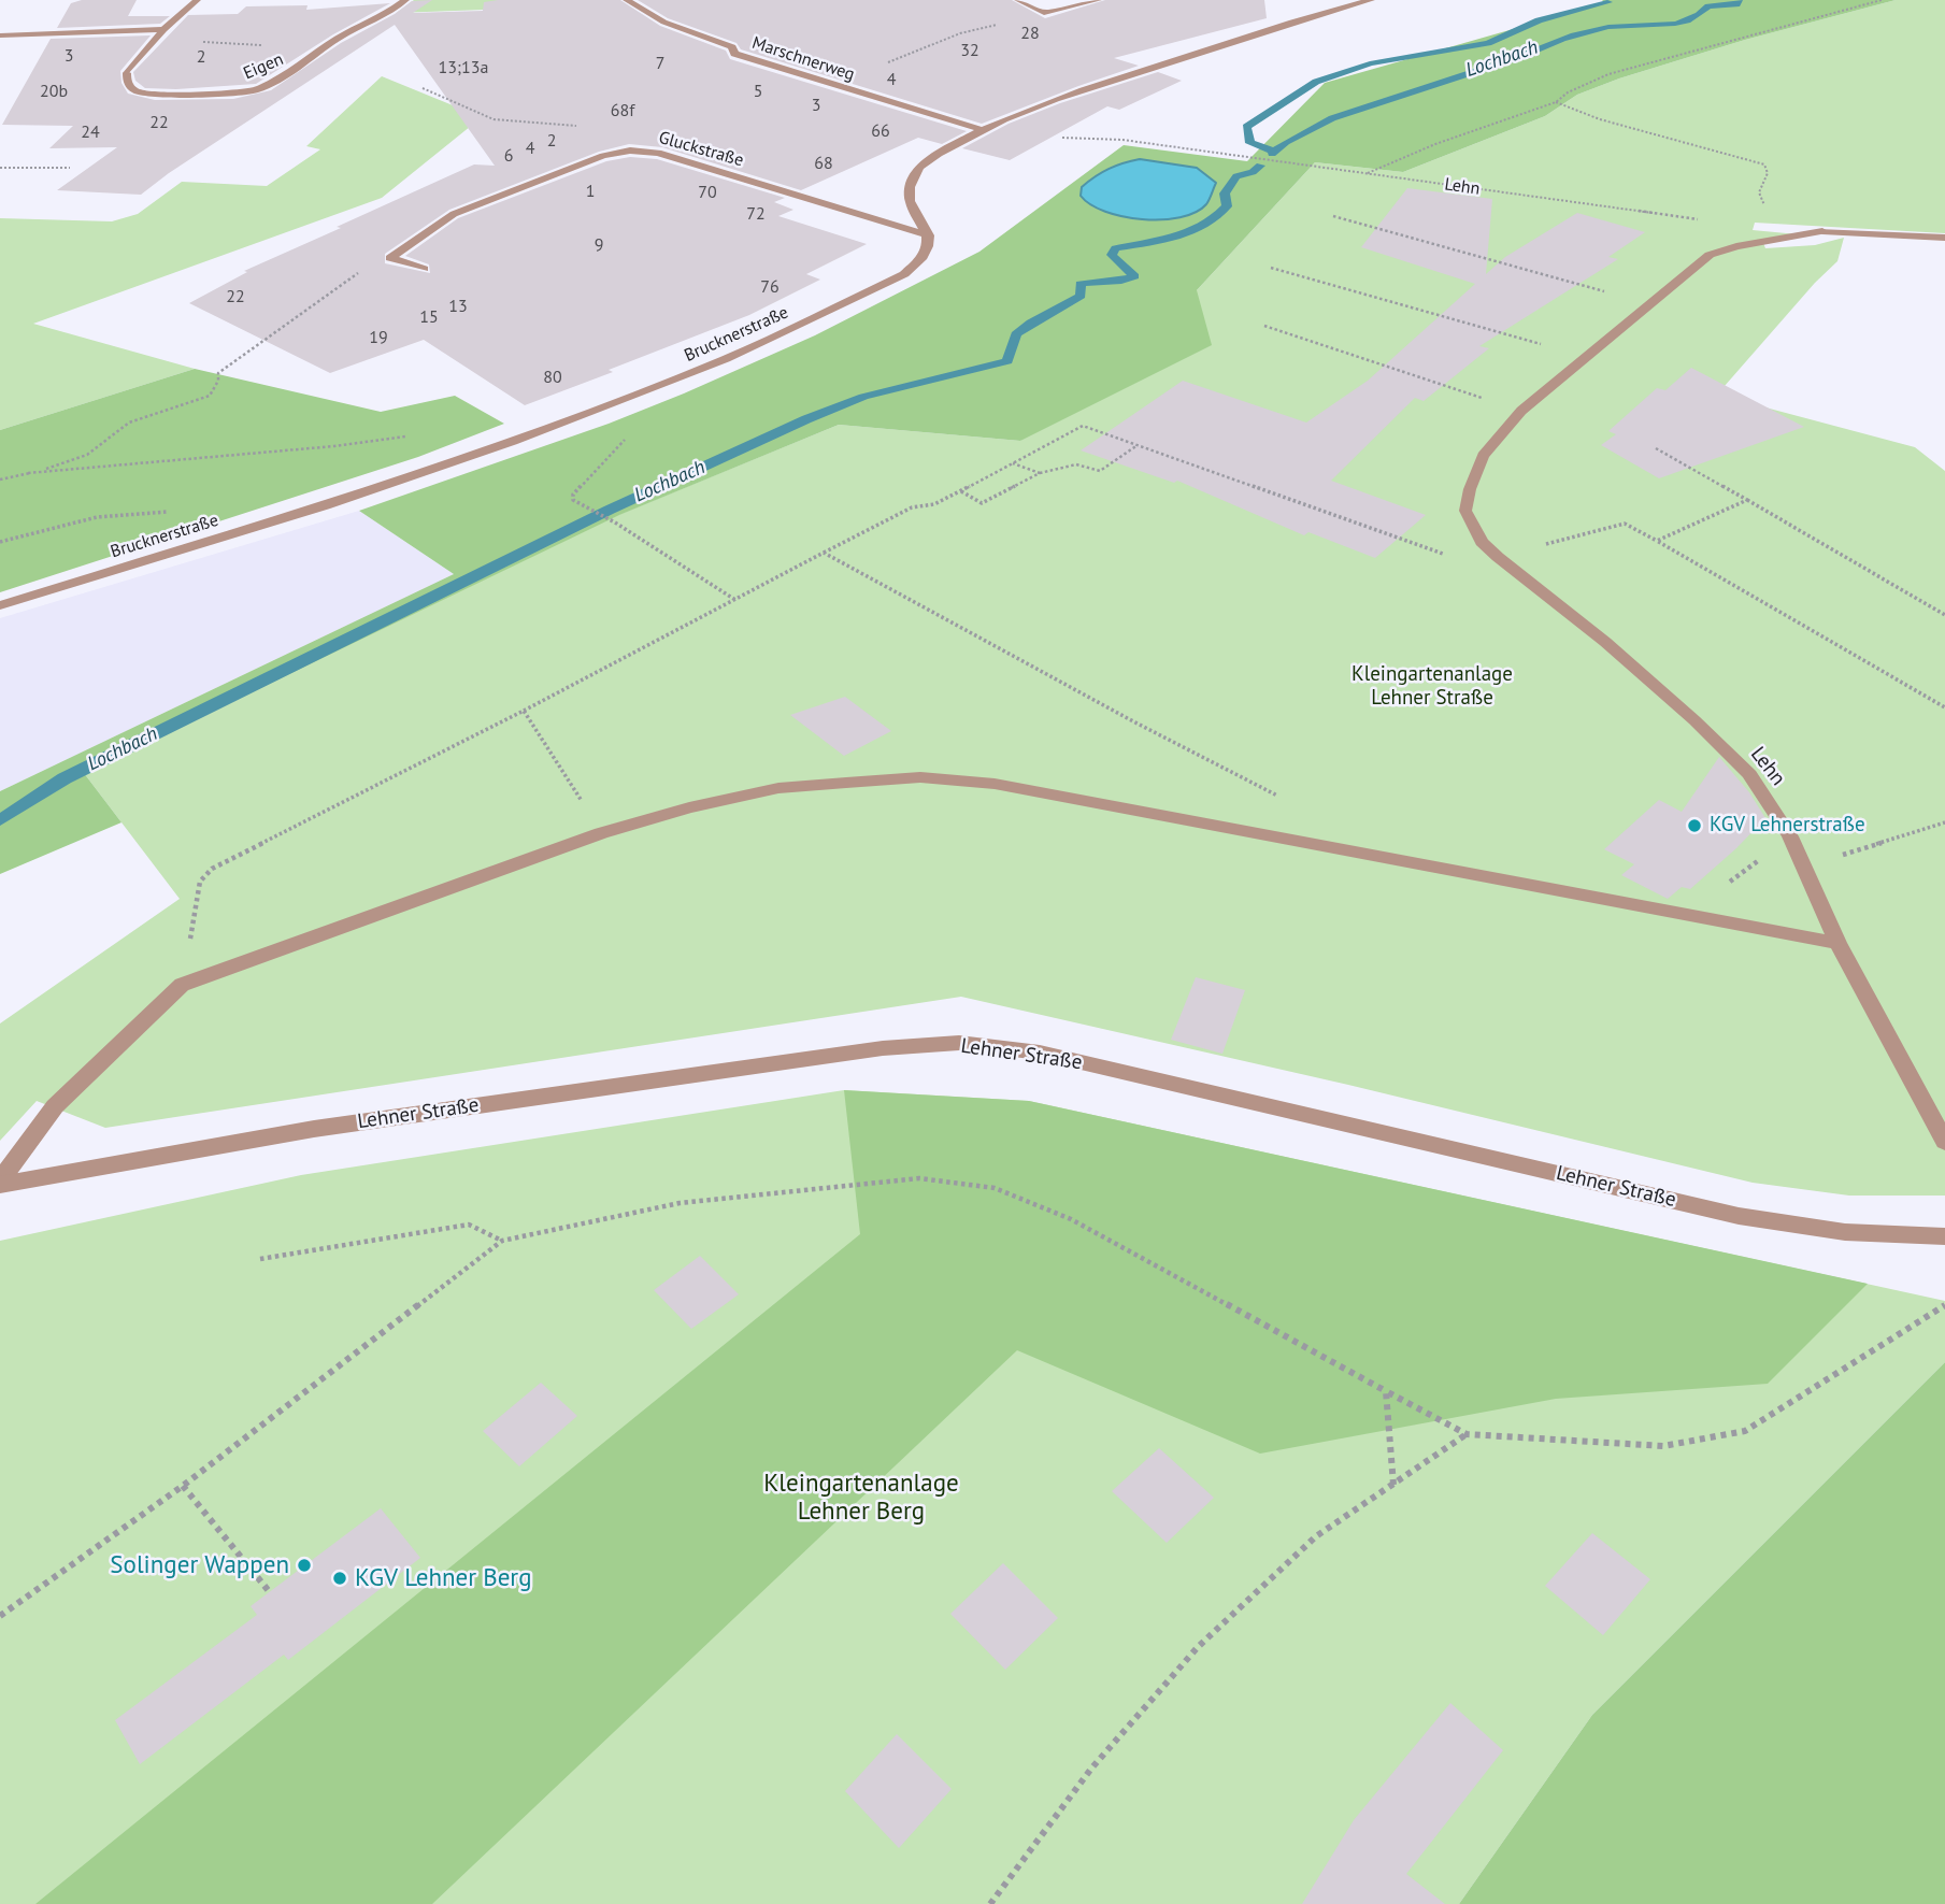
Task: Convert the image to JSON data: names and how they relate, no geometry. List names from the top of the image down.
{
  "streets": {
    "street": [
      "Marschnerweg",
      "Eigen",
      "Gluckstraße",
      "Lehn",
      "Brucknerstraße",
      "Lehner Straße"
    ]
  },
  "crossings": [
    ["Gluckstraße", "Brucknerstraße"]
  ],
  "water": ["Lochbach"],
  "parks": ["Kleingartenanlage Lehner Straße", "Kleingartenanlage Lehner Berg"],
  "places": ["KGV Lehnerstraße", "Solinger Wappen", "KGV Lehner Berg"],
  "house_numbers": [
    "28",
    "32",
    "3",
    "2",
    "7",
    "13;13a",
    "4",
    "20b",
    "5",
    "3",
    "68f",
    "22",
    "66",
    "24",
    "2",
    "4",
    "6",
    "68",
    "1",
    "70",
    "72",
    "9",
    "76",
    "22",
    "13",
    "15",
    "19",
    "80"
  ]
}
